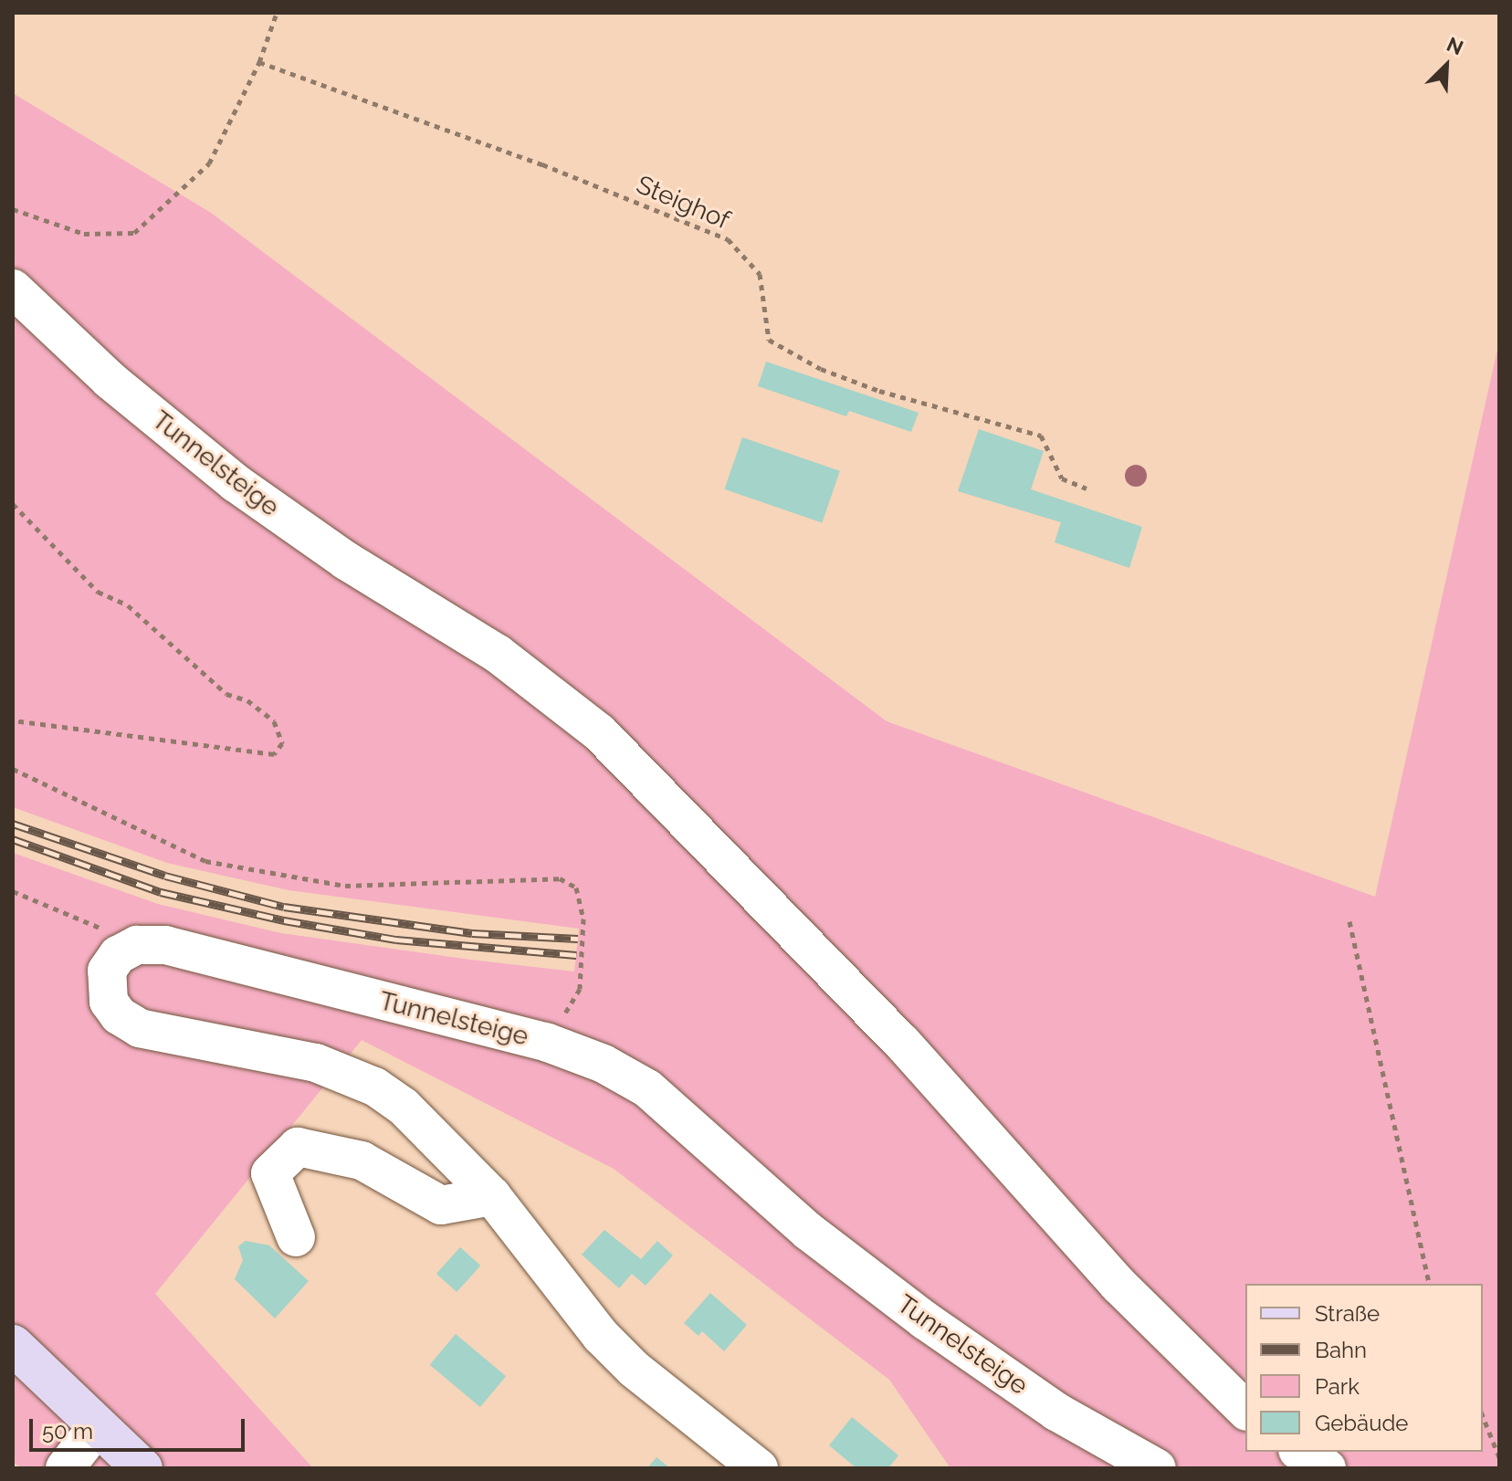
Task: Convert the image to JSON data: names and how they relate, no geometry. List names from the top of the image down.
{
  "streets": {
    "street": ["Tunnelsteige"],
    "path": ["Steighof"]
  },
  "legend": [
    "Straße",
    "Bahn",
    "Park",
    "Gebäude"
  ],
  "scale_bar": "50 m",
  "north": "top right"
}
